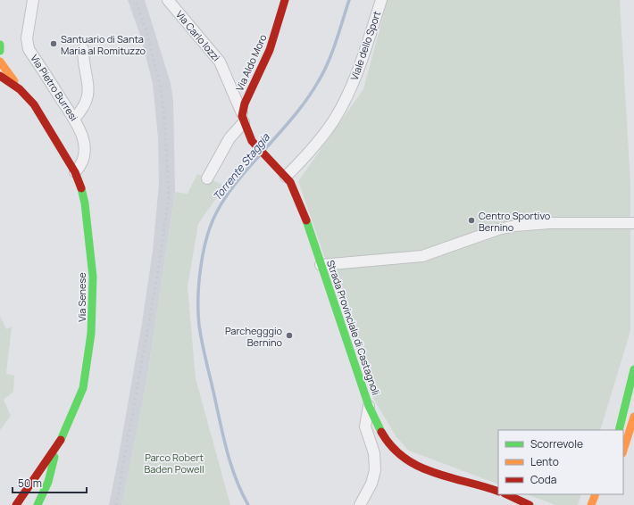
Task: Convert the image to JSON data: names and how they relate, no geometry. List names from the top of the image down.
{
  "streets": {
    "main road": ["Via Aldo Moro", "Via Senese", "Strada Provinciale di Castagnoli"],
    "street": ["Via Carlo Iozzi", "Viale dello Sport", "Via Pietro Burresi"]
  },
  "crossings": [
    ["Via Carlo Iozzi", "Via Aldo Moro"],
    ["Via Carlo Iozzi", "Strada Provinciale di Castagnoli"],
    ["Viale dello Sport", "Strada Provinciale di Castagnoli"],
    ["Via Aldo Moro", "Strada Provinciale di Castagnoli"],
    ["Via Pietro Burresi", "Via Senese"]
  ],
  "water": ["Torrente Staggia"],
  "parks": ["Parco Robert Baden Powell"],
  "places": ["Santuario di Santa Maria al Romituzzo", "Centro Sportivo Bernino", "Parchegggio Bernino"],
  "legend": ["Scorrevole", "Lento", "Coda"],
  "scale_bar": "50 m"
}
